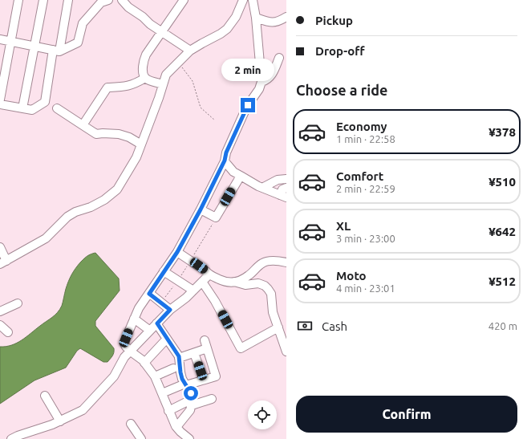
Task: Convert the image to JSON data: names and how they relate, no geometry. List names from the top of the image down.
{
  "page": {
    "banner": ["Pickup", "Drop-off"],
    "bubble": "2 min",
    "heading": "Choose a ride",
    "list": [
      {
        "name": "Economy",
        "note": "1 min · 22:58",
        "value": "¥378"
      },
      {
        "name": "Comfort",
        "note": "2 min · 22:59",
        "value": "¥510"
      },
      {
        "name": "XL",
        "note": "3 min · 23:00",
        "value": "¥642"
      },
      {
        "name": "Moto",
        "note": "4 min · 23:01",
        "value": "¥512"
      }
    ],
    "pay": ["Cash", "420 m"],
    "buttons": "Confirm"
  }
}
